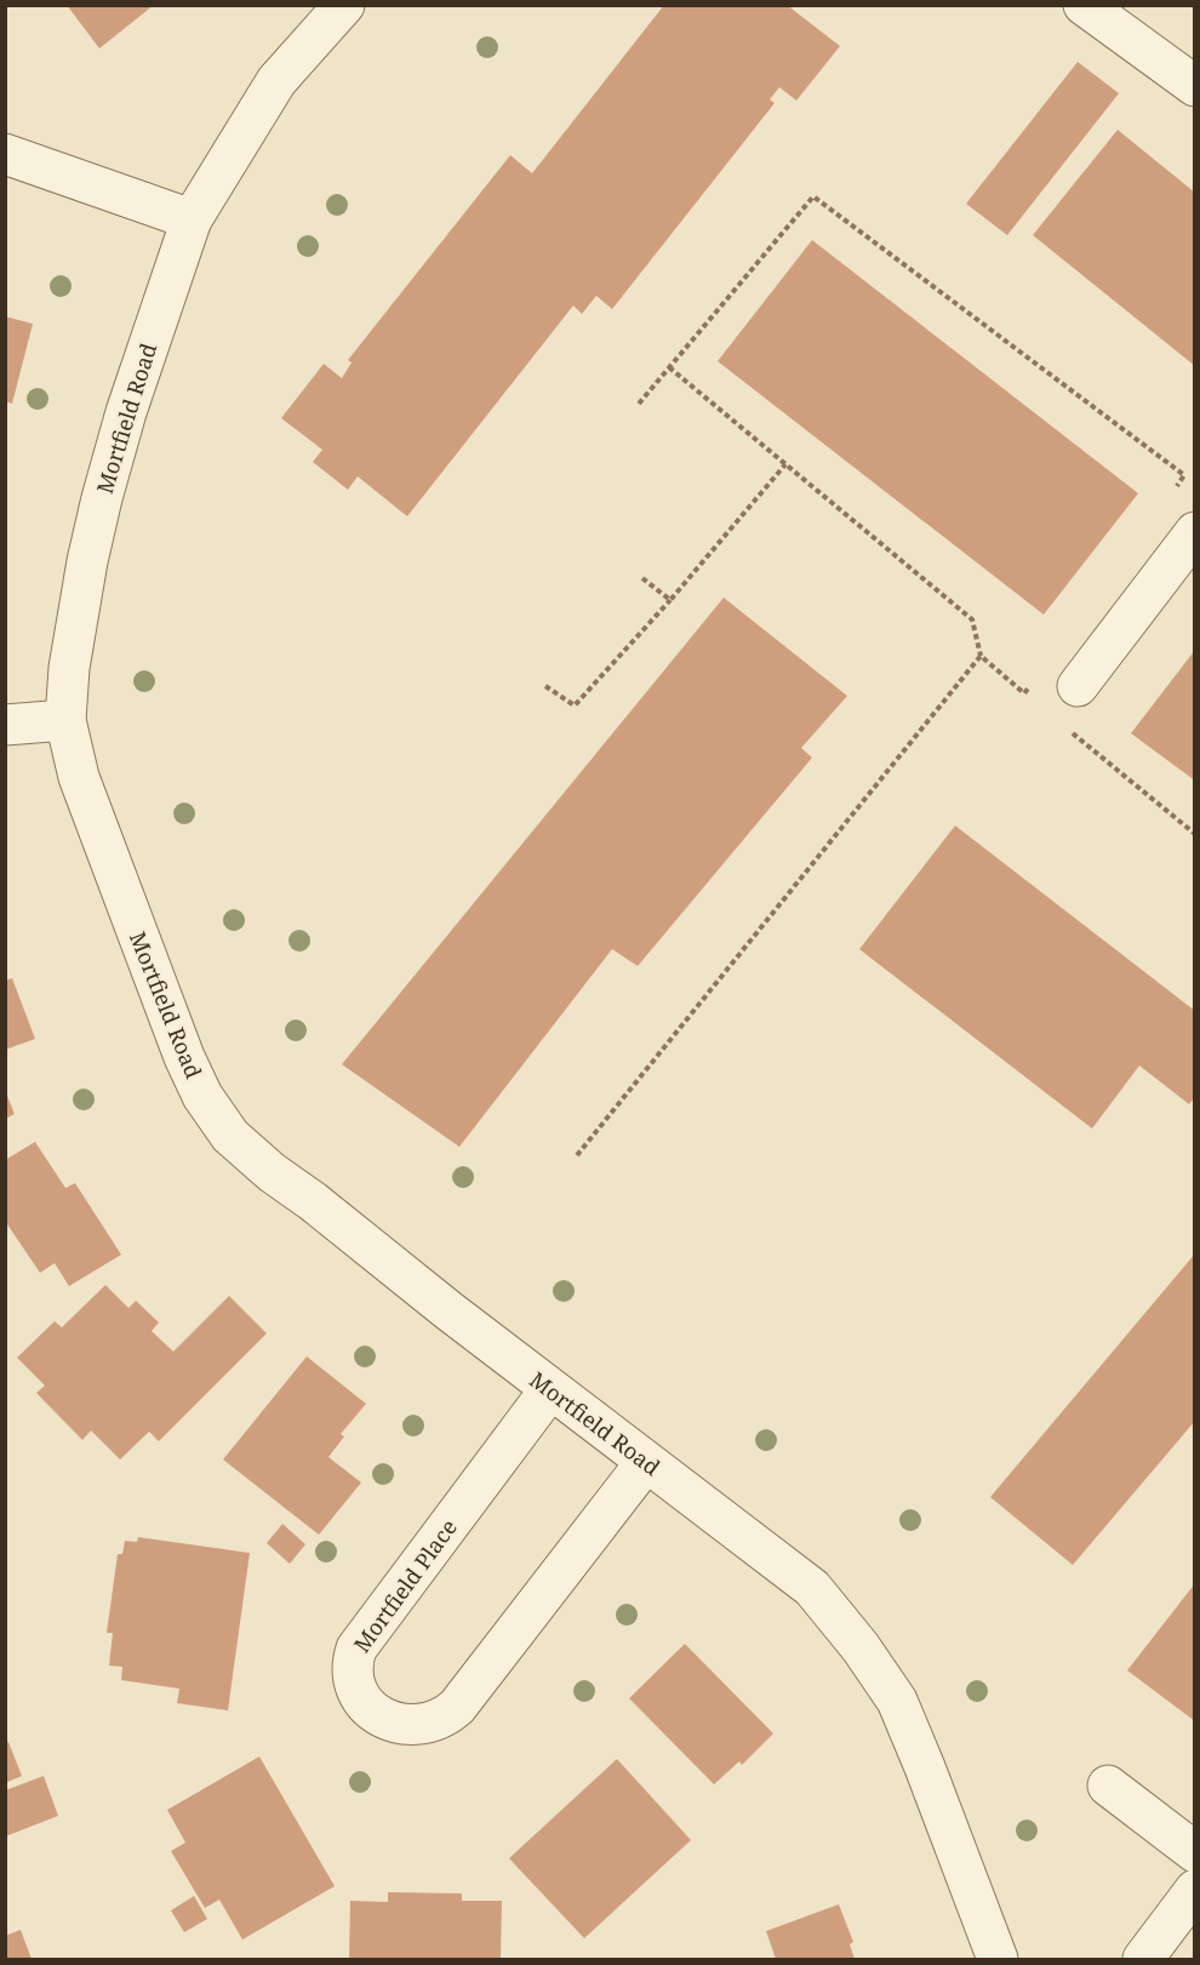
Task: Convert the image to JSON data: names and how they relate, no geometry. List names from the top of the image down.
{
  "streets": {
    "street": ["Mortfield Road", "Mortfield Place"]
  },
  "crossings": [
    ["Mortfield Road", "Mortfield Place"]
  ]
}
